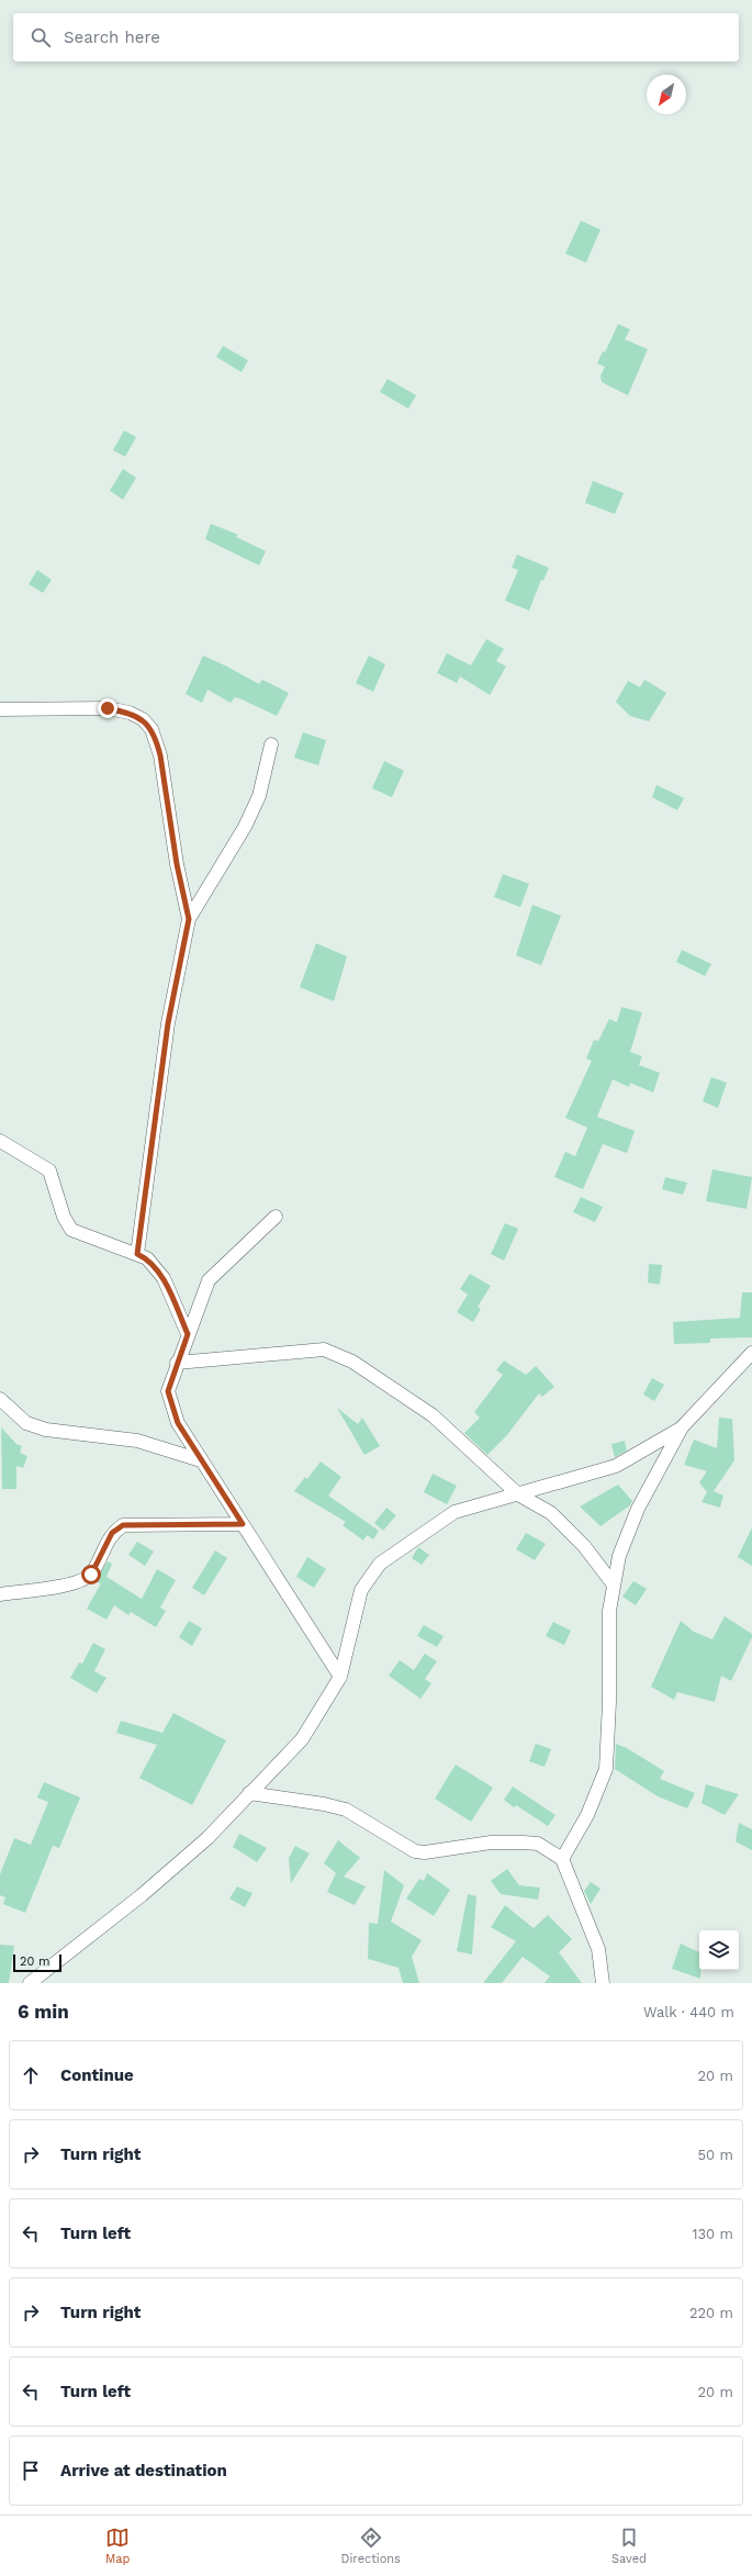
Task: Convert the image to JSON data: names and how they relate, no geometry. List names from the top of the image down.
{
  "scale_bar": "20 m",
  "north": "bottom left",
  "page": {
    "search": "Search here",
    "scale": "20 m",
    "heading": ["6 min", "Walk · 440 m"],
    "list": [
      ["Continue", "20 m"],
      ["Turn right", "50 m"],
      ["Turn left", "130 m"],
      ["Turn right", "220 m"],
      ["Turn left", "20 m"],
      "Arrive at destination"
    ],
    "nav": ["Map", "Directions", "Saved"]
  }
}
